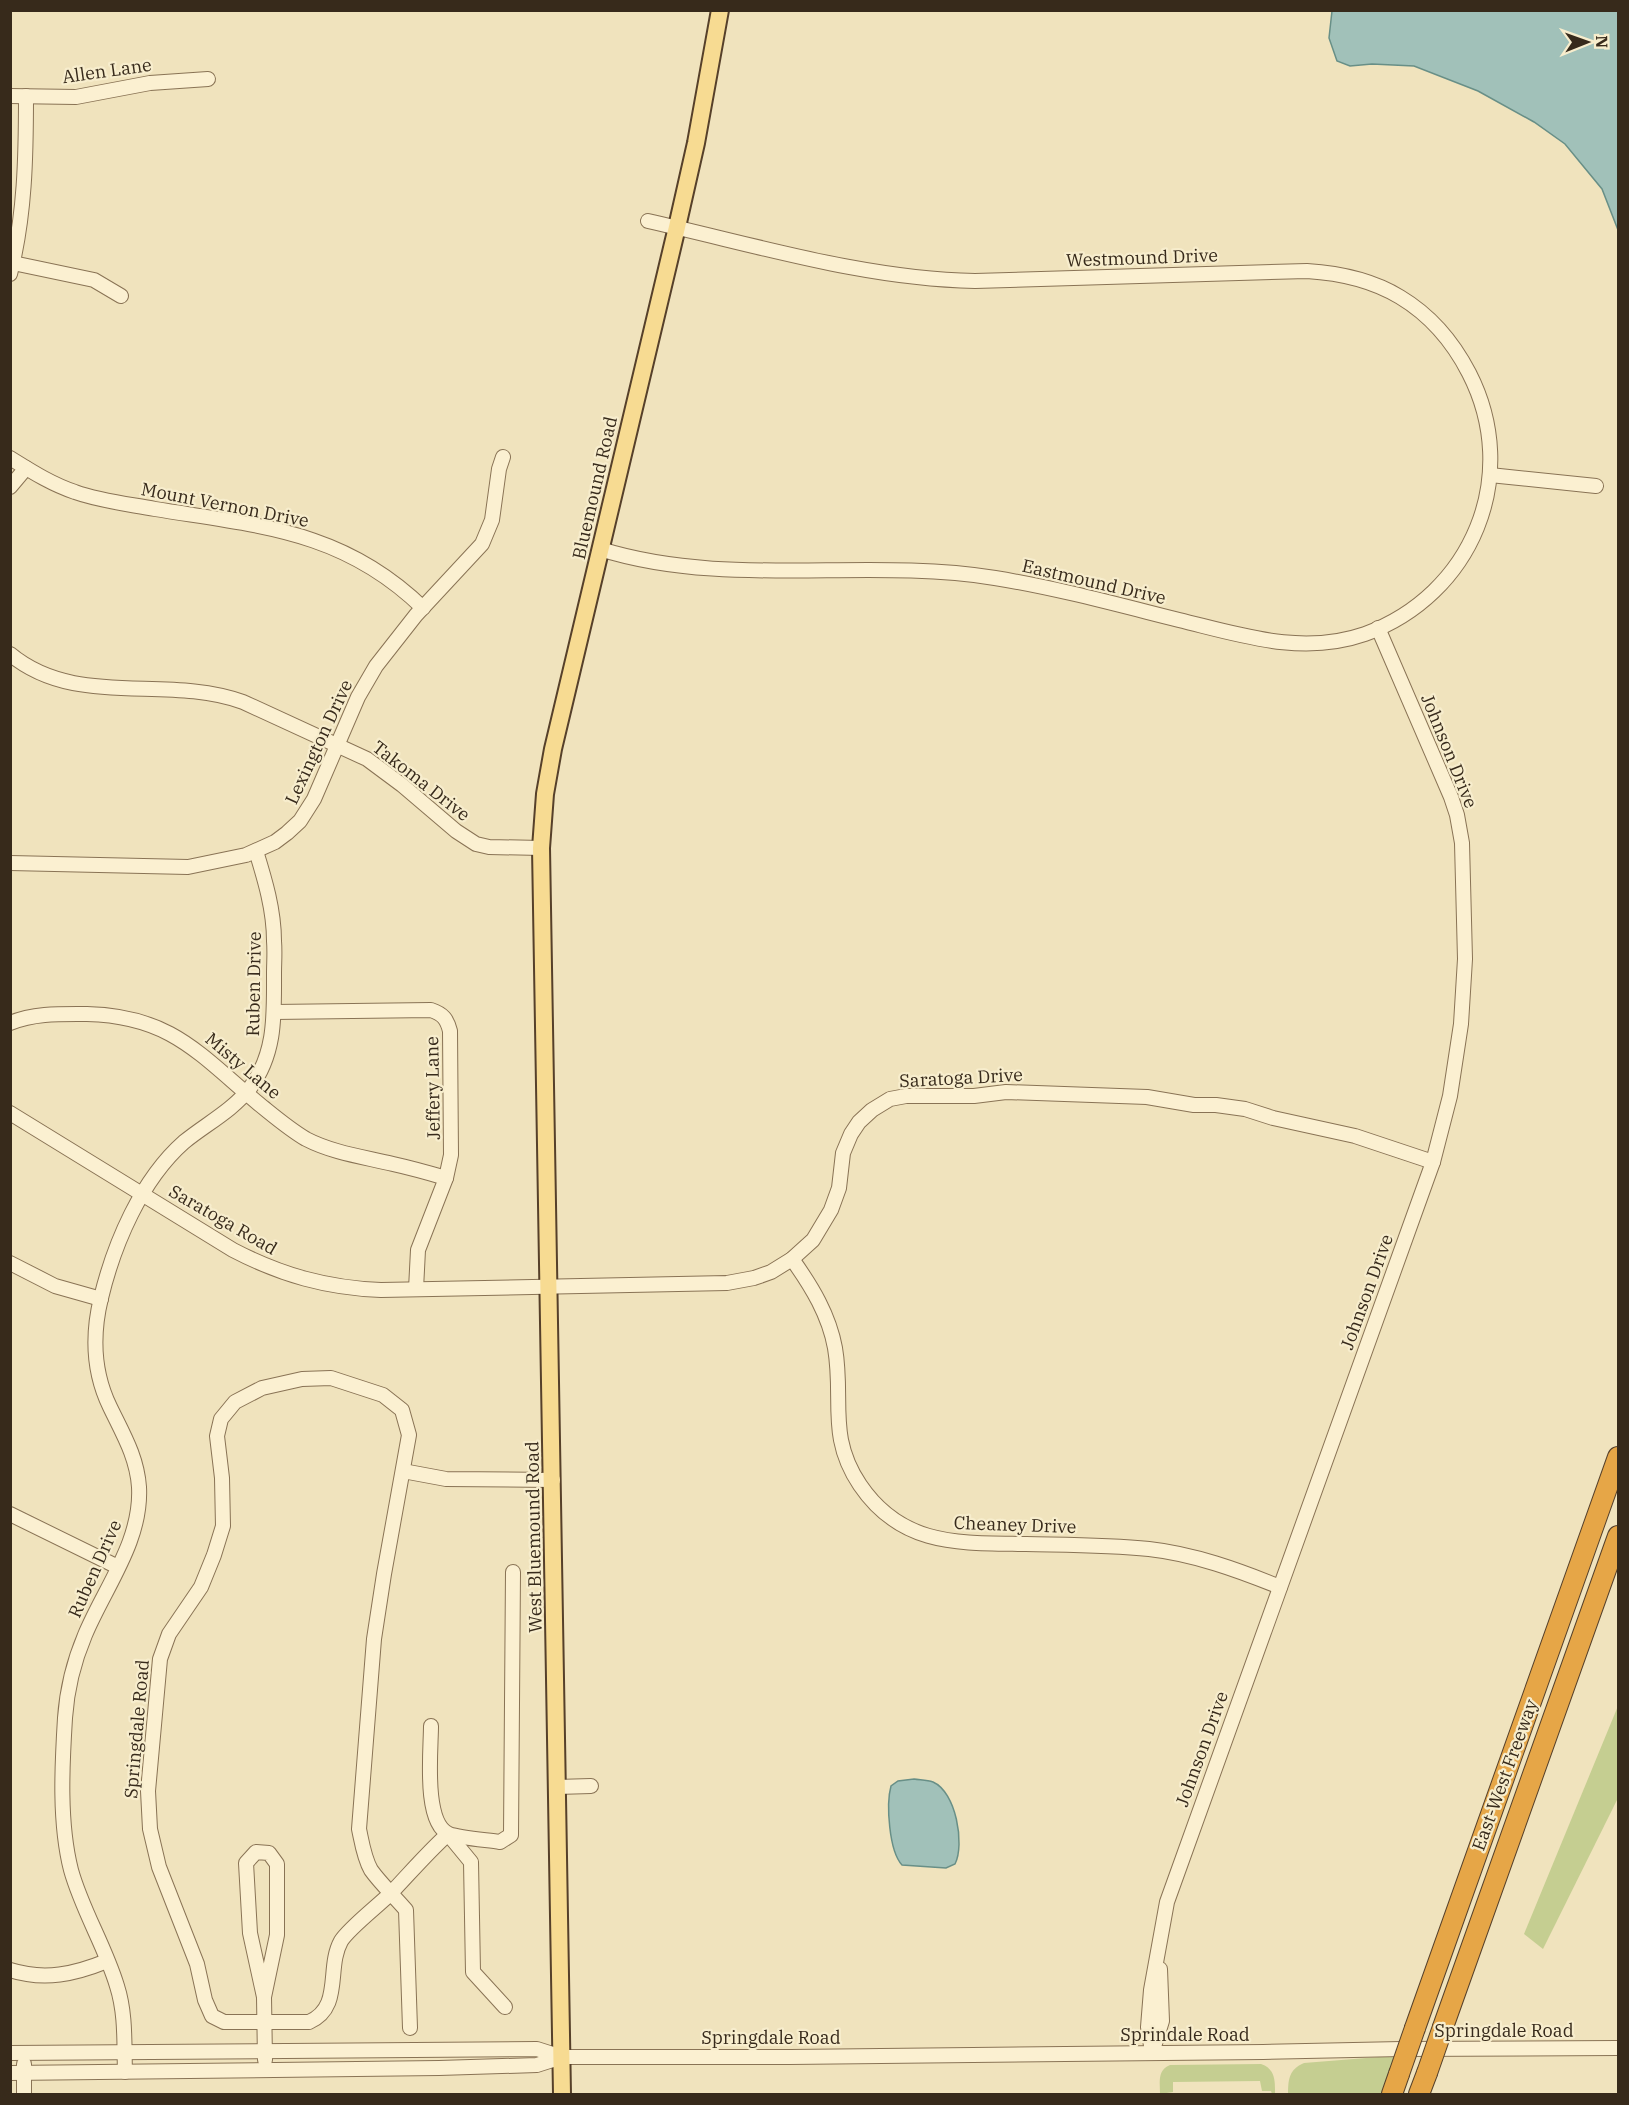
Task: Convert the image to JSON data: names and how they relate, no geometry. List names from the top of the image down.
{
  "streets": {
    "highway": ["East-West Freeway"],
    "main road": ["Bluemound Road", "West Bluemound Road"],
    "street": [
      "Allen Lane",
      "Westmound Drive",
      "Mount Vernon Drive",
      "Eastmound Drive",
      "Lexington Drive",
      "Johnson Drive",
      "Takoma Drive",
      "Ruben Drive",
      "Misty Lane",
      "Saratoga Drive",
      "Jeffery Lane",
      "Saratoga Road",
      "Cheaney Drive",
      "Springdale Road",
      "Sprindale Road"
    ]
  },
  "crossings": [
    ["Westmound Drive", "Bluemound Road"],
    ["Westmound Drive", "Eastmound Drive"],
    ["Bluemound Road", "Eastmound Drive"],
    ["Bluemound Road", "Takoma Drive"],
    ["Bluemound Road", "West Bluemound Road"],
    ["Mount Vernon Drive", "Lexington Drive"],
    ["Eastmound Drive", "Johnson Drive"],
    ["Lexington Drive", "Takoma Drive"],
    ["Lexington Drive", "Ruben Drive"],
    ["Johnson Drive", "Saratoga Drive"],
    ["Johnson Drive", "Cheaney Drive"],
    ["Johnson Drive", "Sprindale Road"],
    ["Ruben Drive", "Misty Lane"],
    ["Ruben Drive", "Jeffery Lane"],
    ["Ruben Drive", "Saratoga Road"],
    ["Ruben Drive", "Springdale Road"],
    ["Misty Lane", "Jeffery Lane"],
    ["Saratoga Drive", "Saratoga Road"],
    ["Saratoga Drive", "Cheaney Drive"],
    ["Saratoga Drive", "West Bluemound Road"],
    ["Jeffery Lane", "Saratoga Road"],
    ["Saratoga Road", "West Bluemound Road"],
    ["West Bluemound Road", "Springdale Road"],
    ["Springdale Road", "Sprindale Road"]
  ],
  "north": "right"
}
